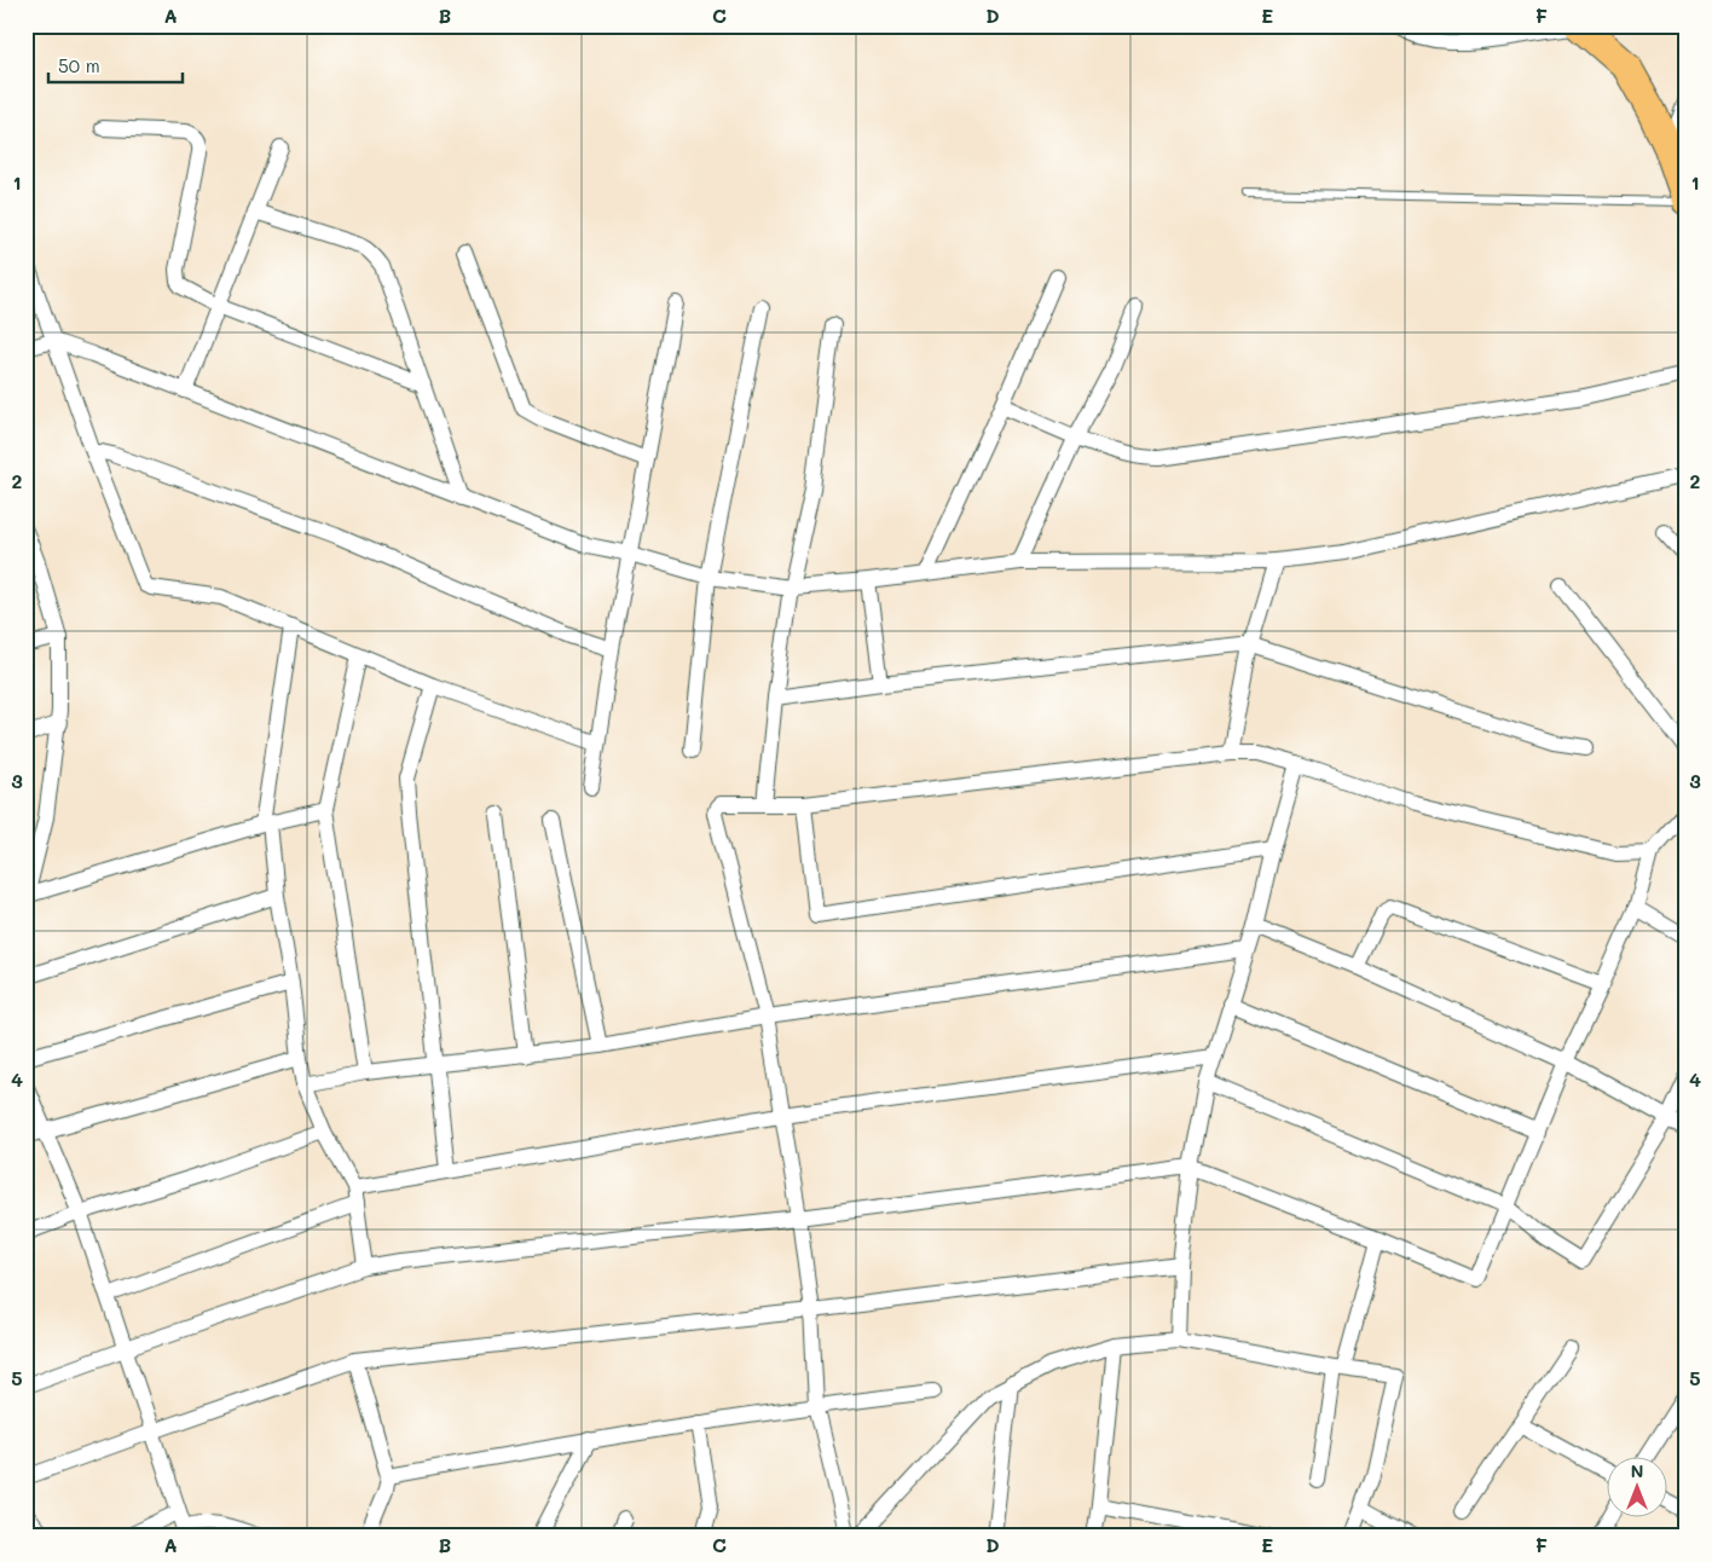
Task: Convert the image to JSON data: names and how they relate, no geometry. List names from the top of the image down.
{
  "scale_bar": "50 m",
  "north": "top",
  "grid": {
    "columns": [
      "A",
      "B",
      "C",
      "D",
      "E",
      "F"
    ],
    "rows": [
      "1",
      "2",
      "3",
      "4",
      "5"
    ]
  }
}
